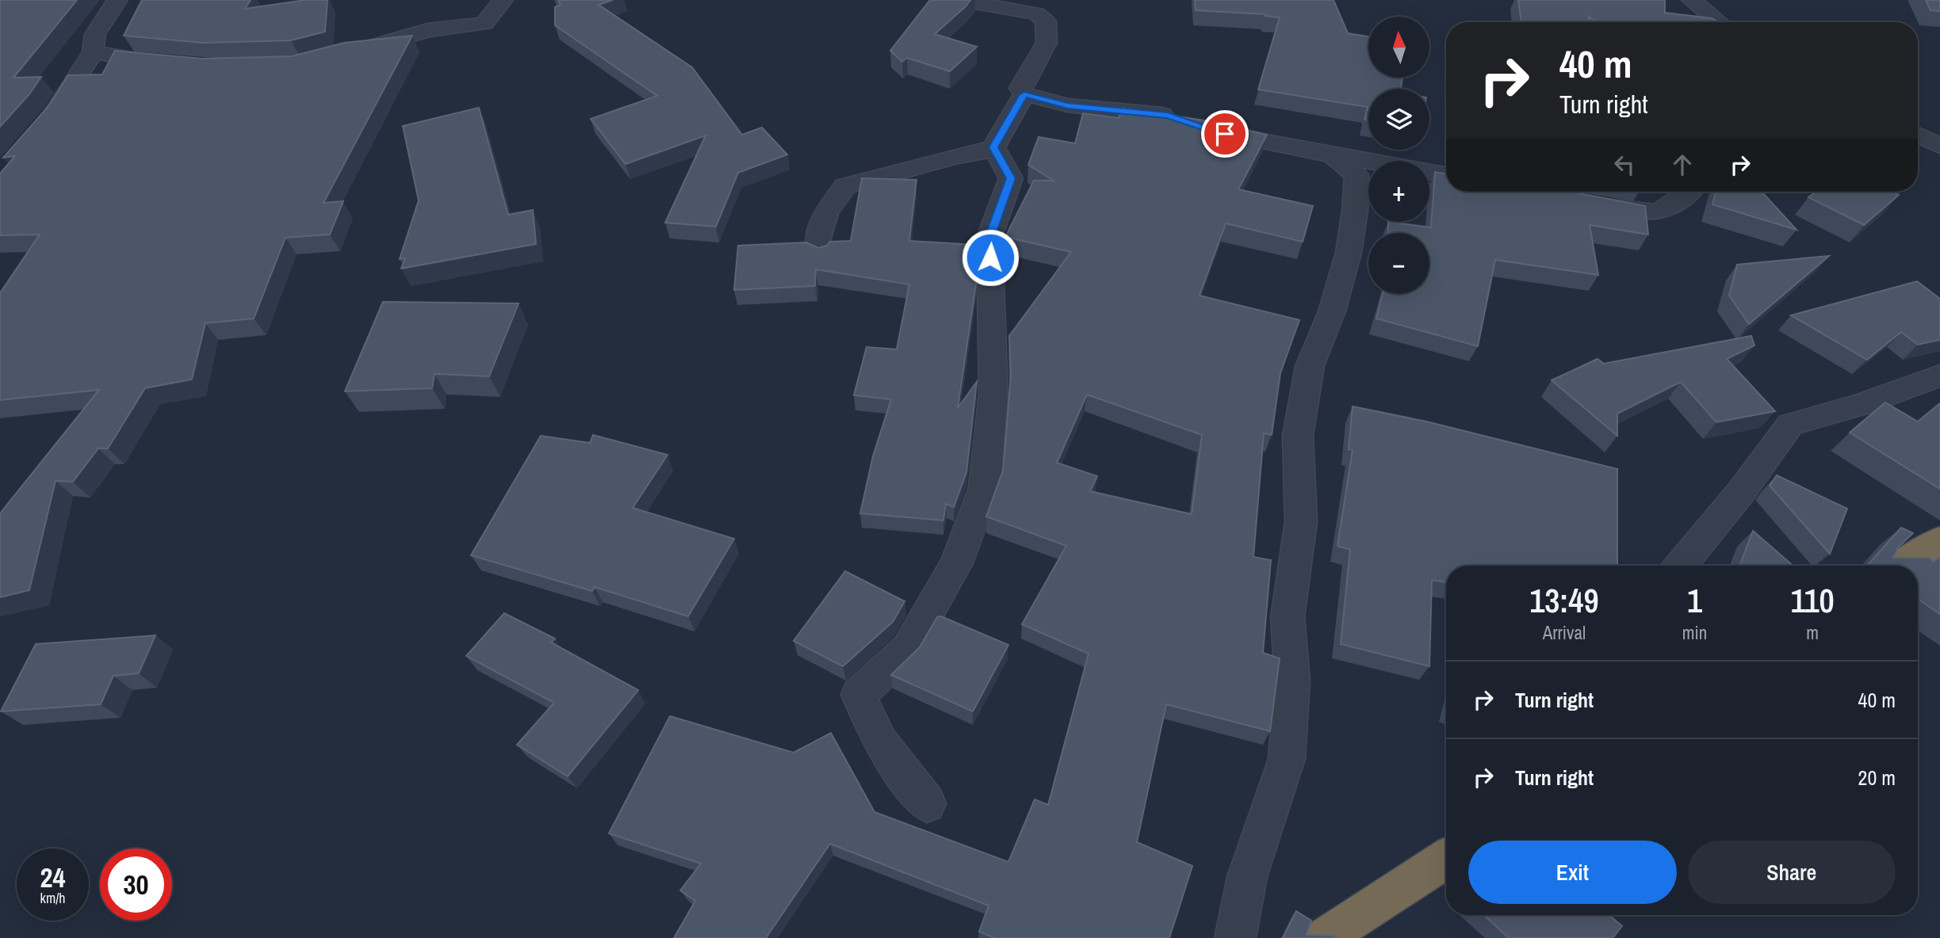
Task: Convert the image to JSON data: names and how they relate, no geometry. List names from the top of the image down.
{
  "north": "top",
  "page": {
    "map_buttons": ["+", "−"],
    "turn": ["40 m", "Turn right"],
    "eta": [
      "13:49",
      "Arrival",
      "1",
      "min",
      "110",
      "m"
    ],
    "list": [
      {
        "name": "Turn right",
        "value": "40 m"
      },
      {
        "name": "Turn right",
        "value": "20 m"
      }
    ],
    "buttons": ["Exit", "Share"],
    "speed": "24 km/h",
    "limit": "30"
  }
}
